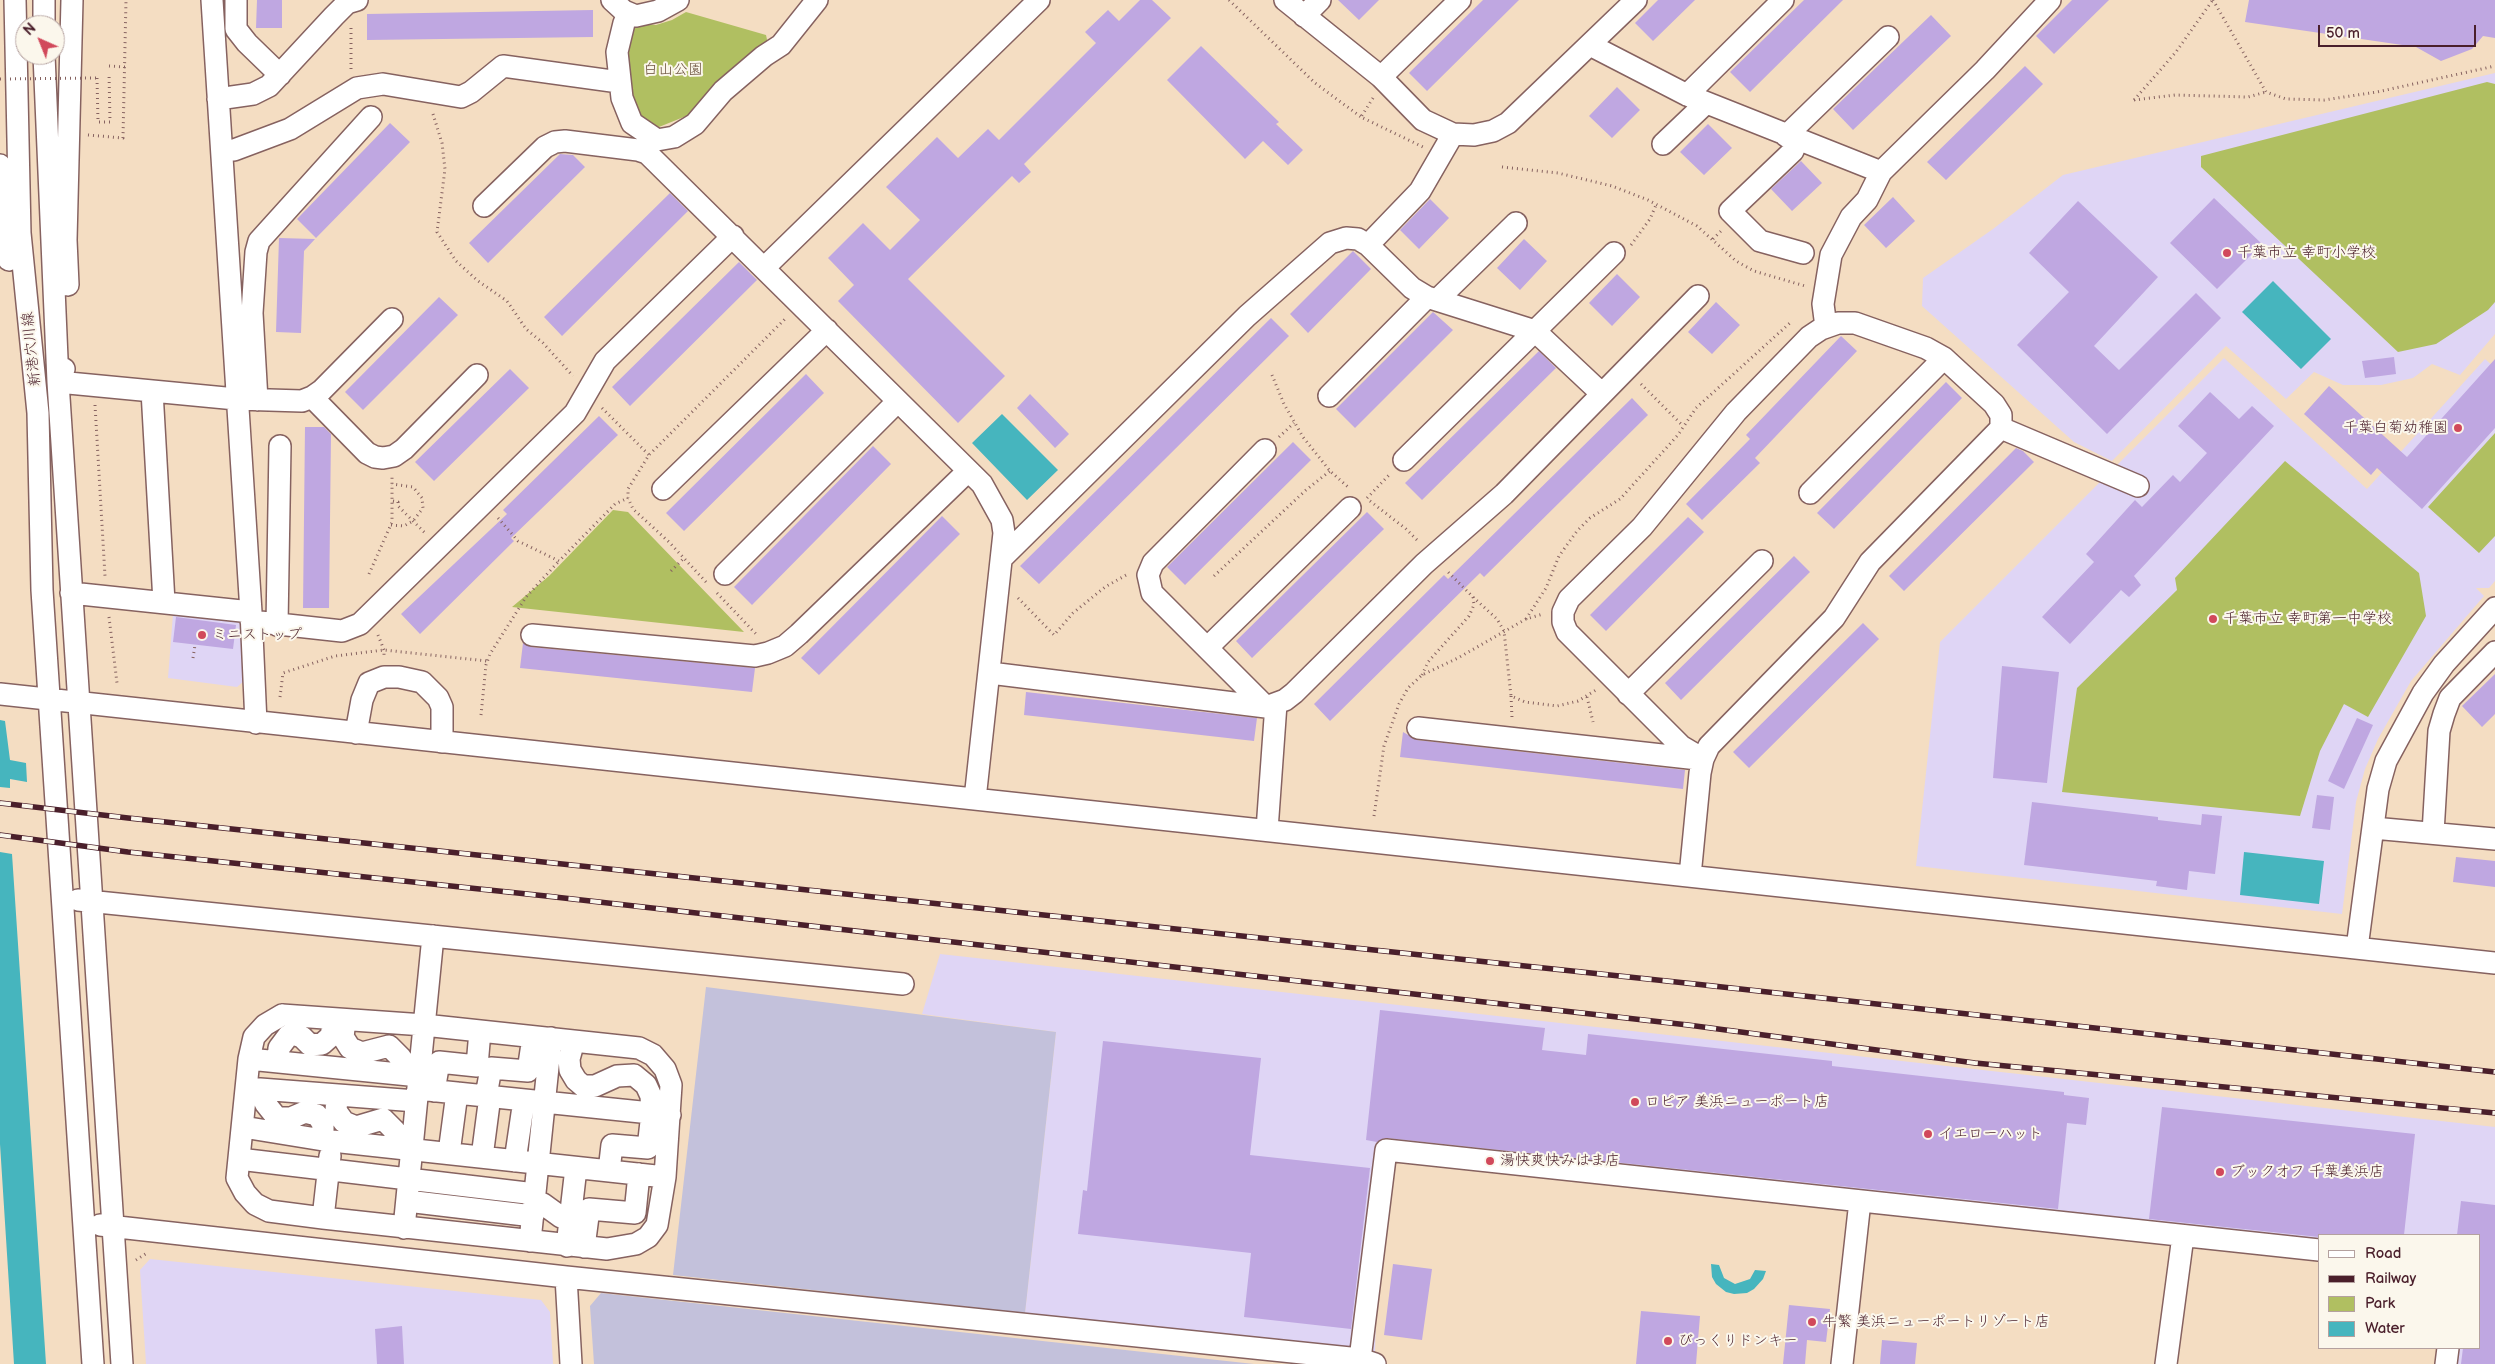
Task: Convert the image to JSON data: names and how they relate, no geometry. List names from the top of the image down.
{
  "streets": {
    "street": ["新港穴川線"]
  },
  "parks": ["白山公園"],
  "places": [
    "千葉市立 幸町小学校",
    "千葉白菊幼稚園",
    "千葉市立 幸町第一中学校",
    "ミニストップ",
    "ロピア 美浜ニューポート店",
    "イエローハット",
    "湯快爽快みはま店",
    "ブックオフ 千葉美浜店",
    "牛繁 美浜ニューポートリゾート店",
    "びっくりドンキー"
  ],
  "legend": [
    "Road",
    "Railway",
    "Park",
    "Water"
  ],
  "scale_bar": "50 m",
  "north": "top left"
}
